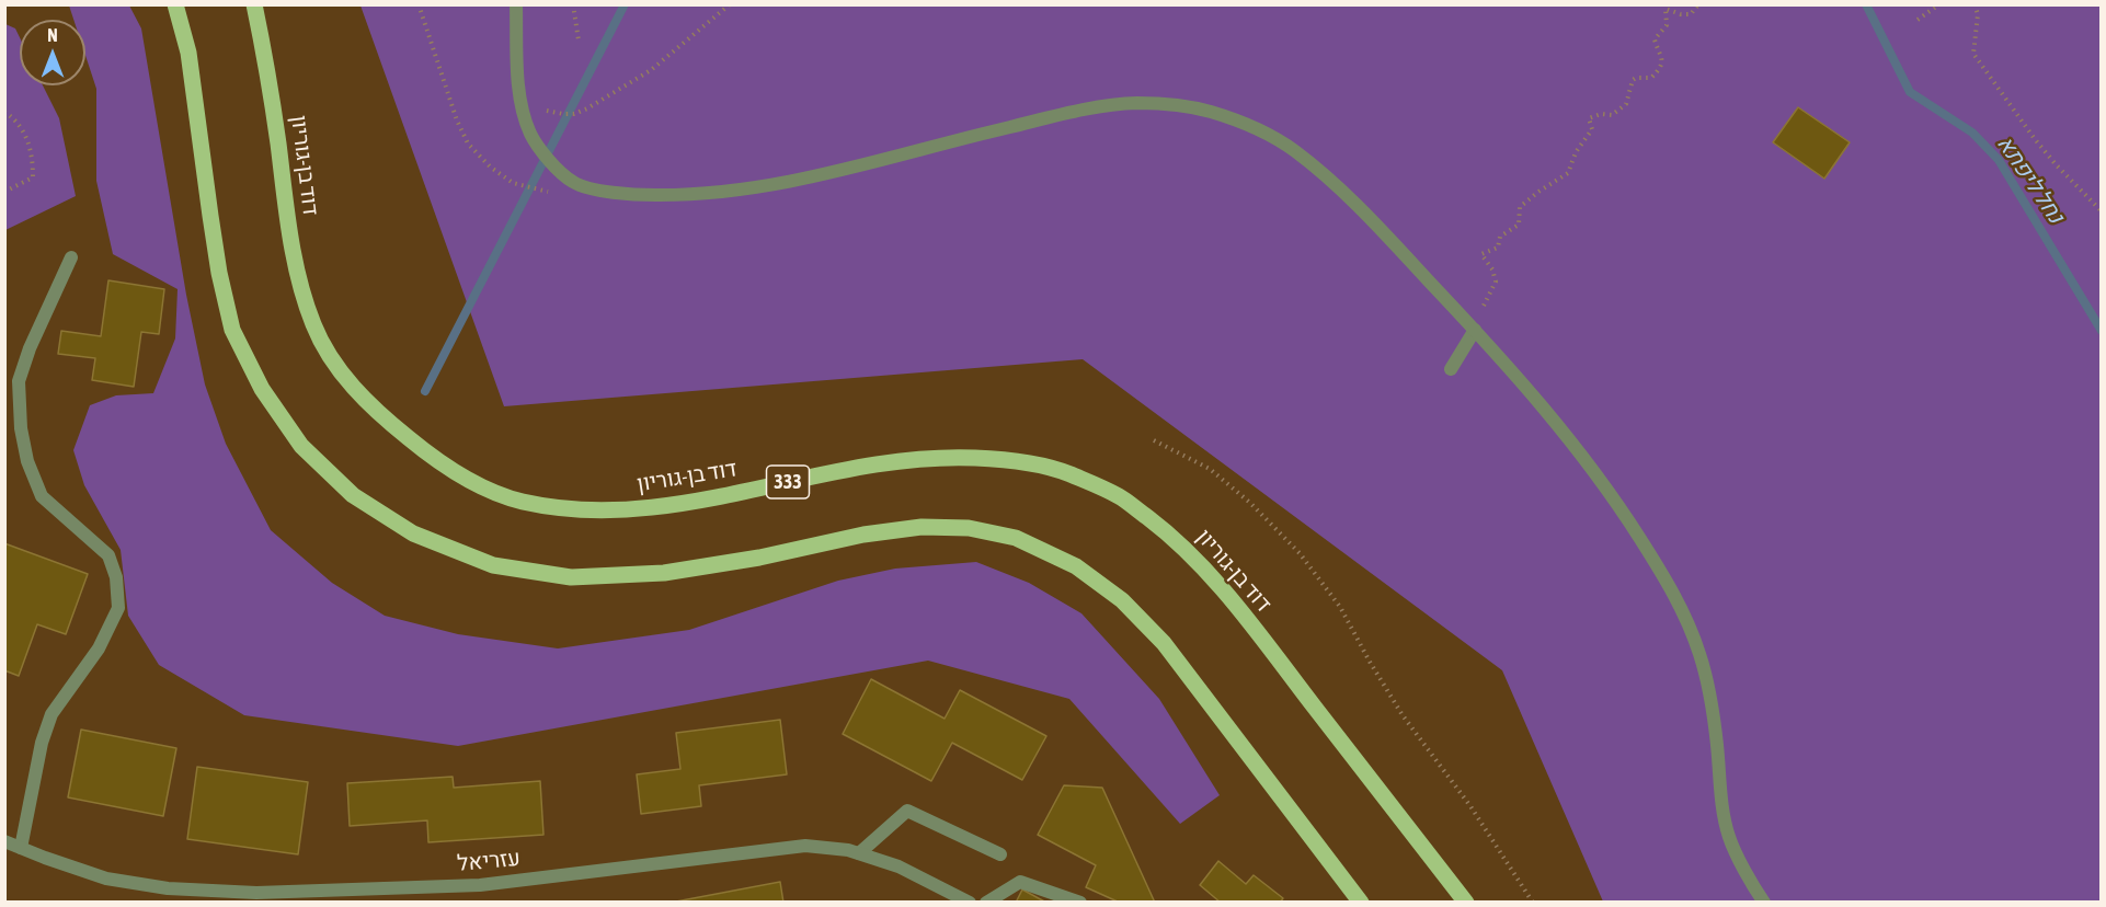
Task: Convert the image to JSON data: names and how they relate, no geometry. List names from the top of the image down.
{
  "streets": {
    "main road": ["דוד בן-גוריון", "333"],
    "street": ["עזריאל"]
  },
  "water": ["נחל ליפתא"],
  "north": "top"
}
